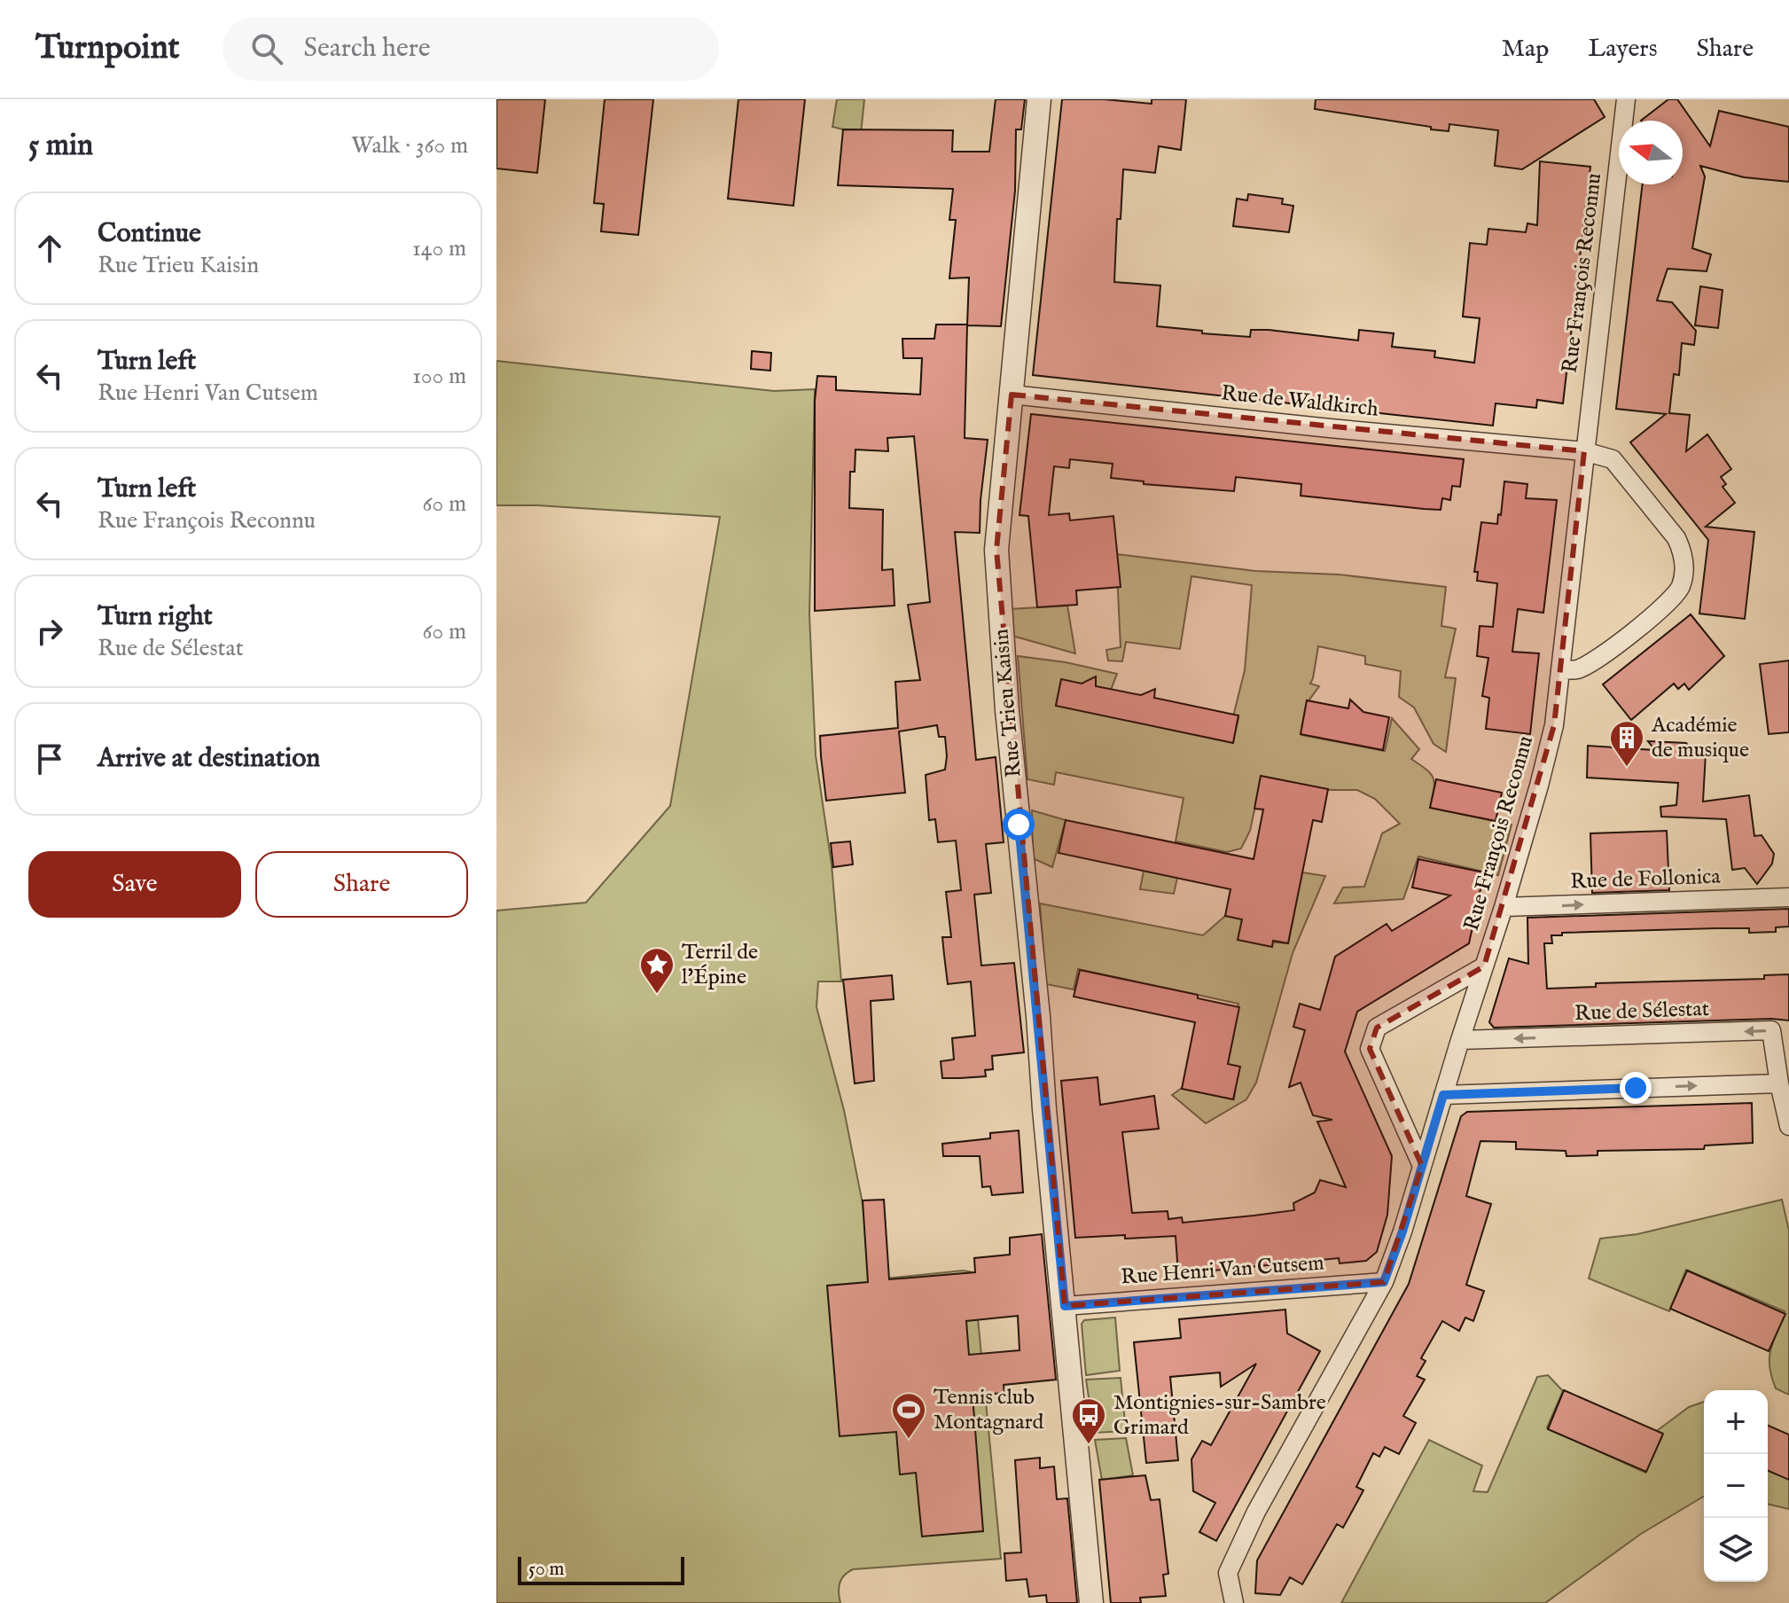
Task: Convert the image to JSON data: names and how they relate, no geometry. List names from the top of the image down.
{
  "streets": {
    "street": [
      "Rue François Reconnu",
      "Rue de Waldkirch",
      "Rue Trieu Kaisin",
      "Rue de Follonica",
      "Rue de Sélestat",
      "Rue Henri Van Cutsem"
    ]
  },
  "crossings": [
    ["Rue François Reconnu", "Rue de Waldkirch"],
    ["Rue François Reconnu", "Rue de Follonica"],
    ["Rue François Reconnu", "Rue de Sélestat"],
    ["Rue François Reconnu", "Rue Henri Van Cutsem"],
    ["Rue de Waldkirch", "Rue Trieu Kaisin"],
    ["Rue Trieu Kaisin", "Rue Henri Van Cutsem"]
  ],
  "one_way": ["Rue de Follonica"],
  "places": {
    "building": ["Académie de musique"],
    "place": ["Terril de l'Épine"],
    "sports": ["Tennis club Montagnard"],
    "bus stop": ["Montignies-sur-Sambre Grimard"]
  },
  "scale_bar": "50 m",
  "north": "left",
  "page": {
    "header": "Turnpoint",
    "search": "Search here",
    "nav": ["Map", "Layers", "Share"],
    "heading": ["5 min", "Walk · 360 m"],
    "list": [
      ["Continue", "Rue Trieu Kaisin", "140 m"],
      ["Turn left", "Rue Henri Van Cutsem", "100 m"],
      ["Turn left", "Rue François Reconnu", "60 m"],
      ["Turn right", "Rue de Sélestat", "60 m"],
      "Arrive at destination"
    ],
    "buttons": ["Save", "Share"],
    "map_buttons": ["+", "−"],
    "scale": "50 m"
  }
}
